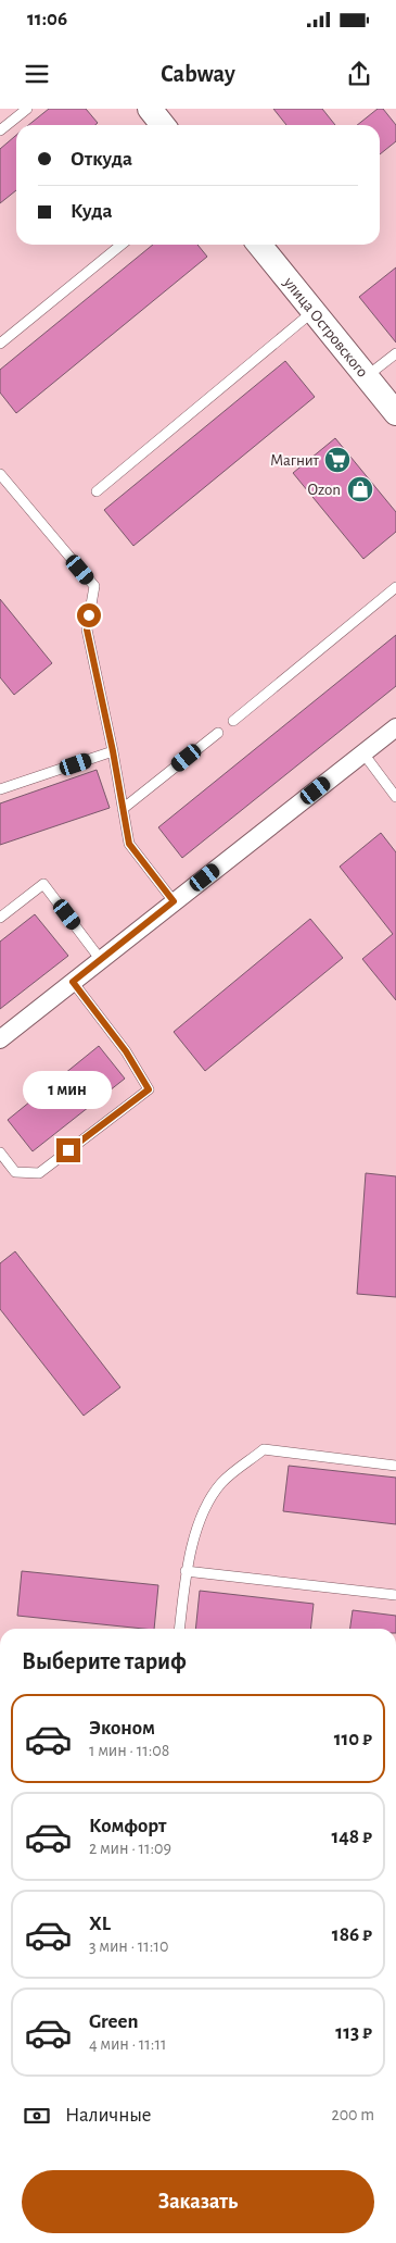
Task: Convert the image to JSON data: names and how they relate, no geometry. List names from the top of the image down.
{
  "streets": {
    "street": ["улица Островского"]
  },
  "places": {
    "supermarket": ["Магнит"],
    "shop": ["Ozon"]
  },
  "page": {
    "status": "11:06",
    "header": "Cabway",
    "banner": ["Откуда", "Куда"],
    "bubble": "1 мин",
    "heading": "Выберите тариф",
    "list": [
      {
        "name": "Эконом",
        "note": "1 мин · 11:08",
        "value": "110 ₽"
      },
      {
        "name": "Комфорт",
        "note": "2 мин · 11:09",
        "value": "148 ₽"
      },
      {
        "name": "XL",
        "note": "3 мин · 11:10",
        "value": "186 ₽"
      },
      {
        "name": "Green",
        "note": "4 мин · 11:11",
        "value": "113 ₽"
      }
    ],
    "pay": ["Наличные", "200 m"],
    "buttons": "Заказать"
  }
}
